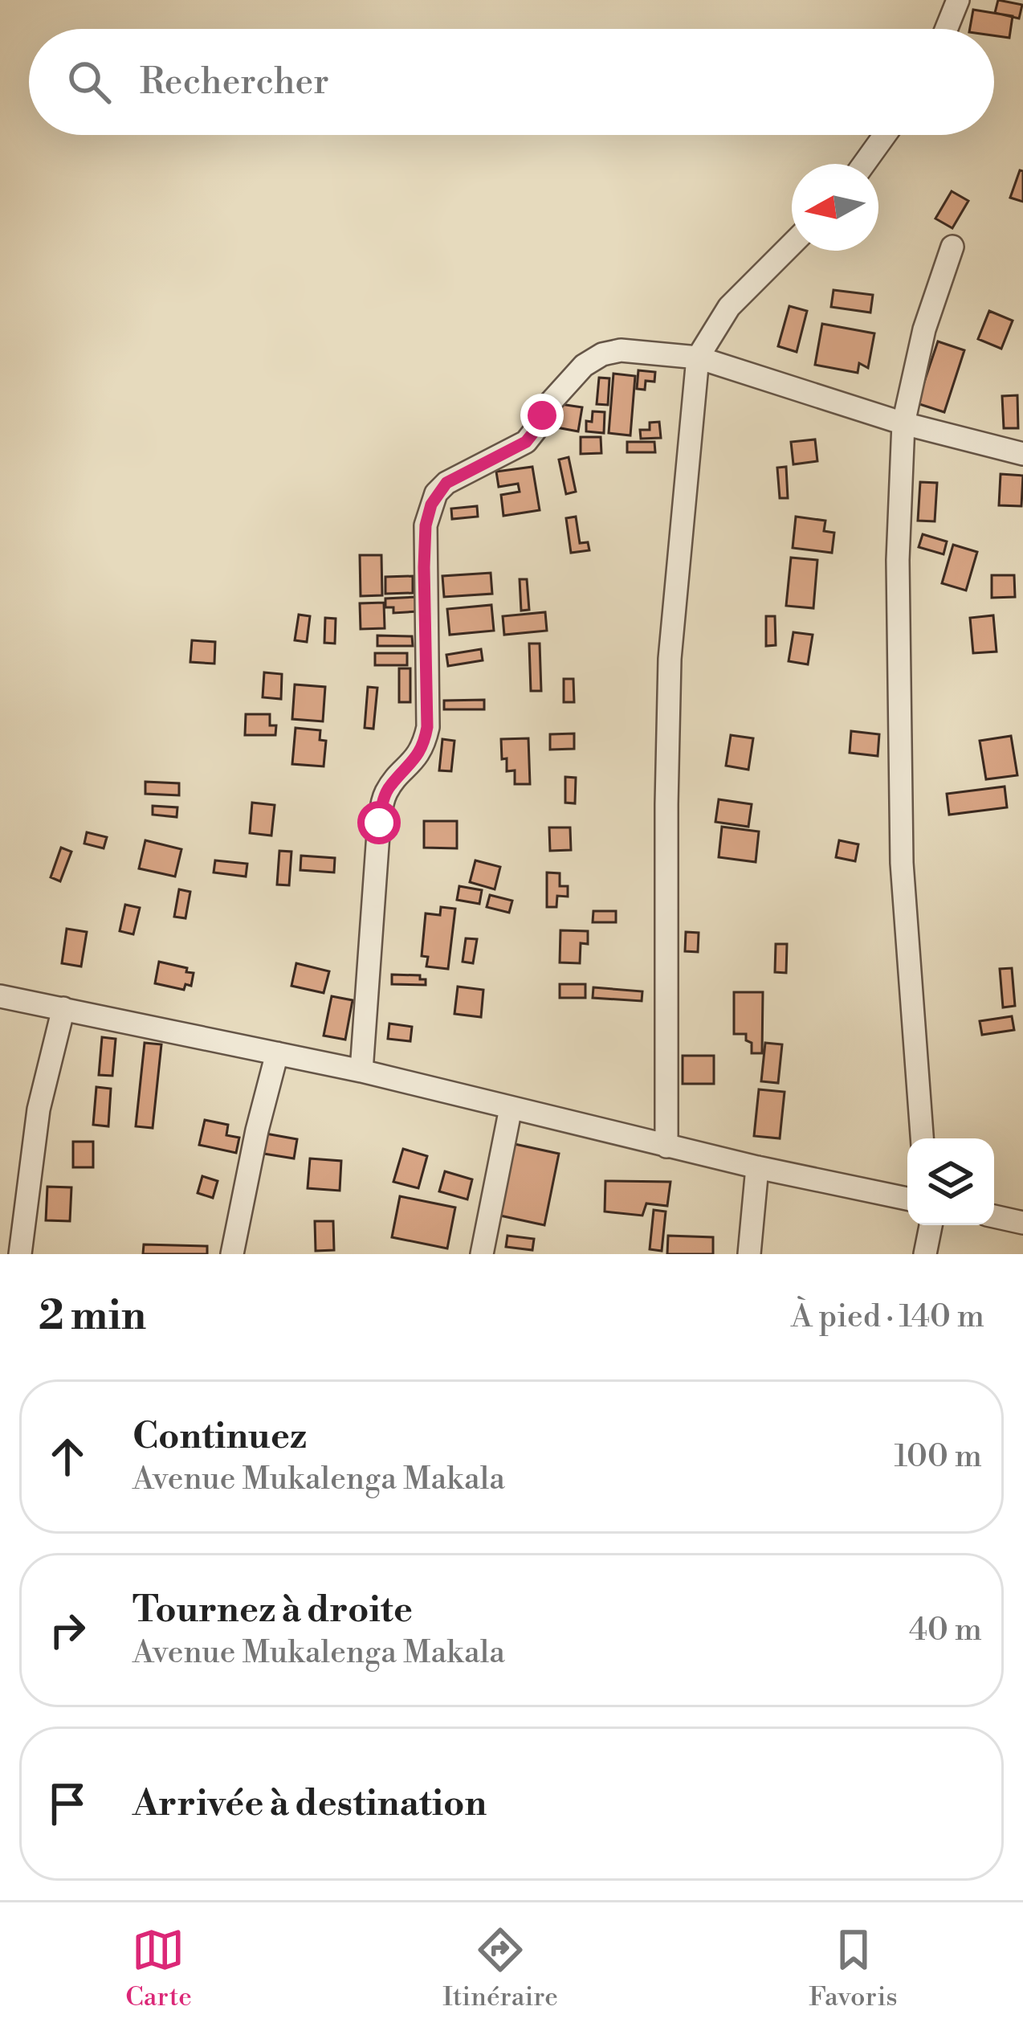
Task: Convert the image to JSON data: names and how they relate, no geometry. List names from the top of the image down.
{
  "north": "left",
  "page": {
    "search": "Rechercher",
    "heading": ["2 min", "À pied · 140 m"],
    "list": [
      ["Continuez", "Avenue Mukalenga Makala", "100 m"],
      ["Tournez à droite", "Avenue Mukalenga Makala", "40 m"],
      "Arrivée à destination"
    ],
    "nav": ["Carte", "Itinéraire", "Favoris"]
  }
}
